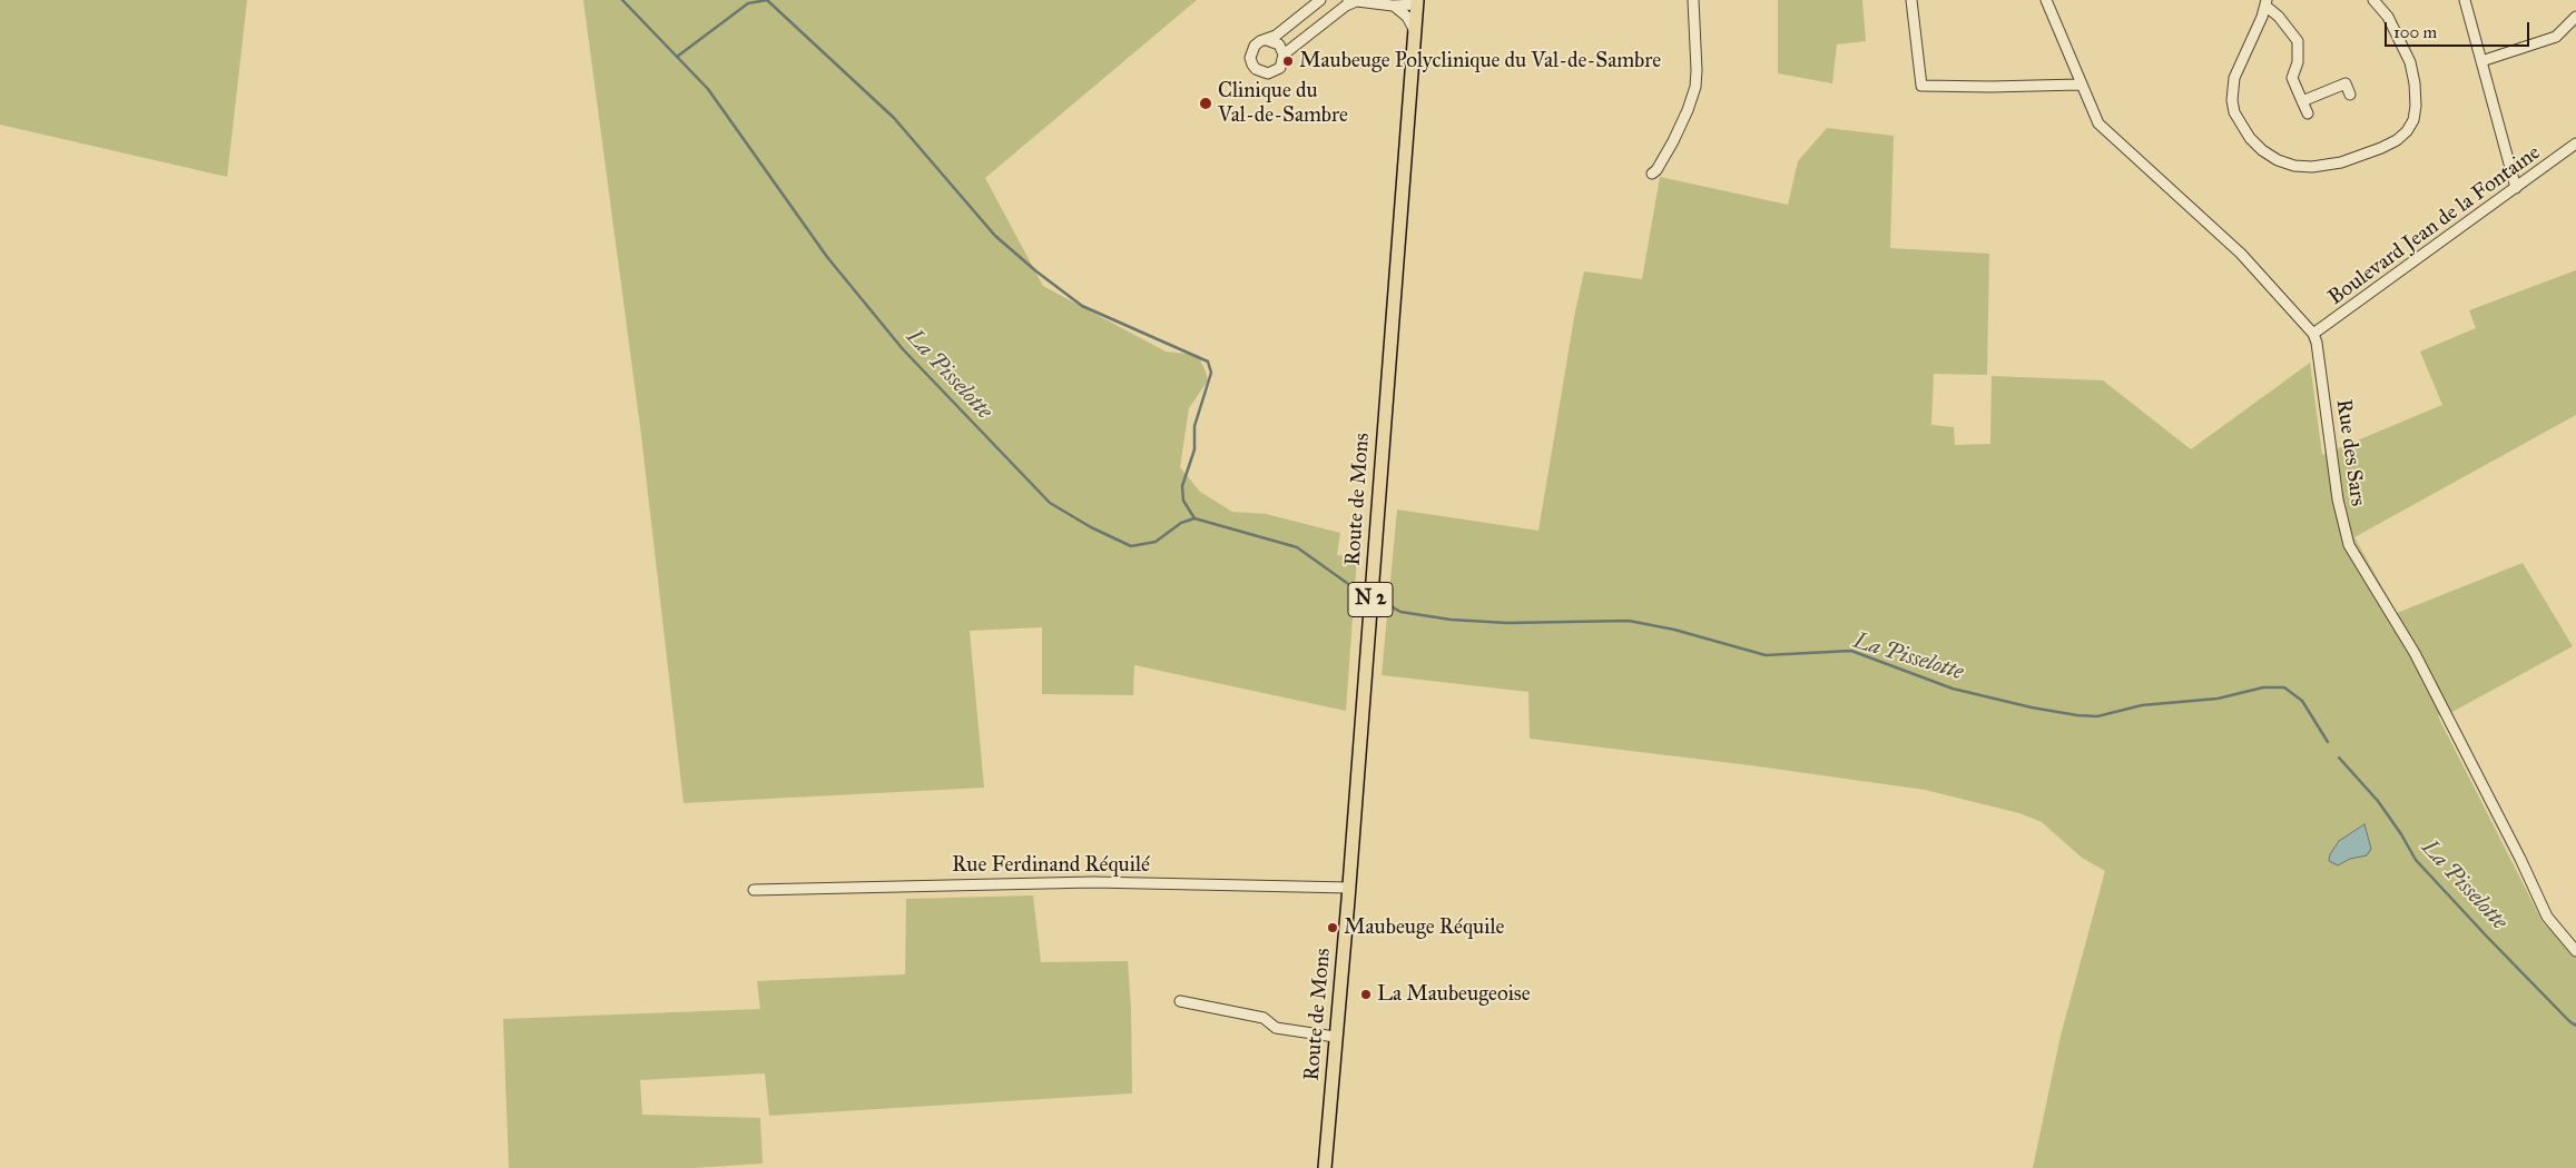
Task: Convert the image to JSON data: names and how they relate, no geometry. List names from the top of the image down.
{
  "streets": {
    "main road": ["Route de Mons", "N 2"],
    "street": ["Boulevard Jean de la Fontaine", "Rue des Sars", "Rue Ferdinand Réquilé"]
  },
  "crossings": [
    ["Boulevard Jean de la Fontaine", "Rue des Sars"],
    ["Route de Mons", "Rue Ferdinand Réquilé"]
  ],
  "water": ["La Pisselotte"],
  "places": [
    "Maubeuge Polyclinique du Val-de-Sambre",
    "Clinique du Val-de-Sambre",
    "Maubeuge Réquile",
    "La Maubeugeoise"
  ],
  "scale_bar": "100 m"
}
